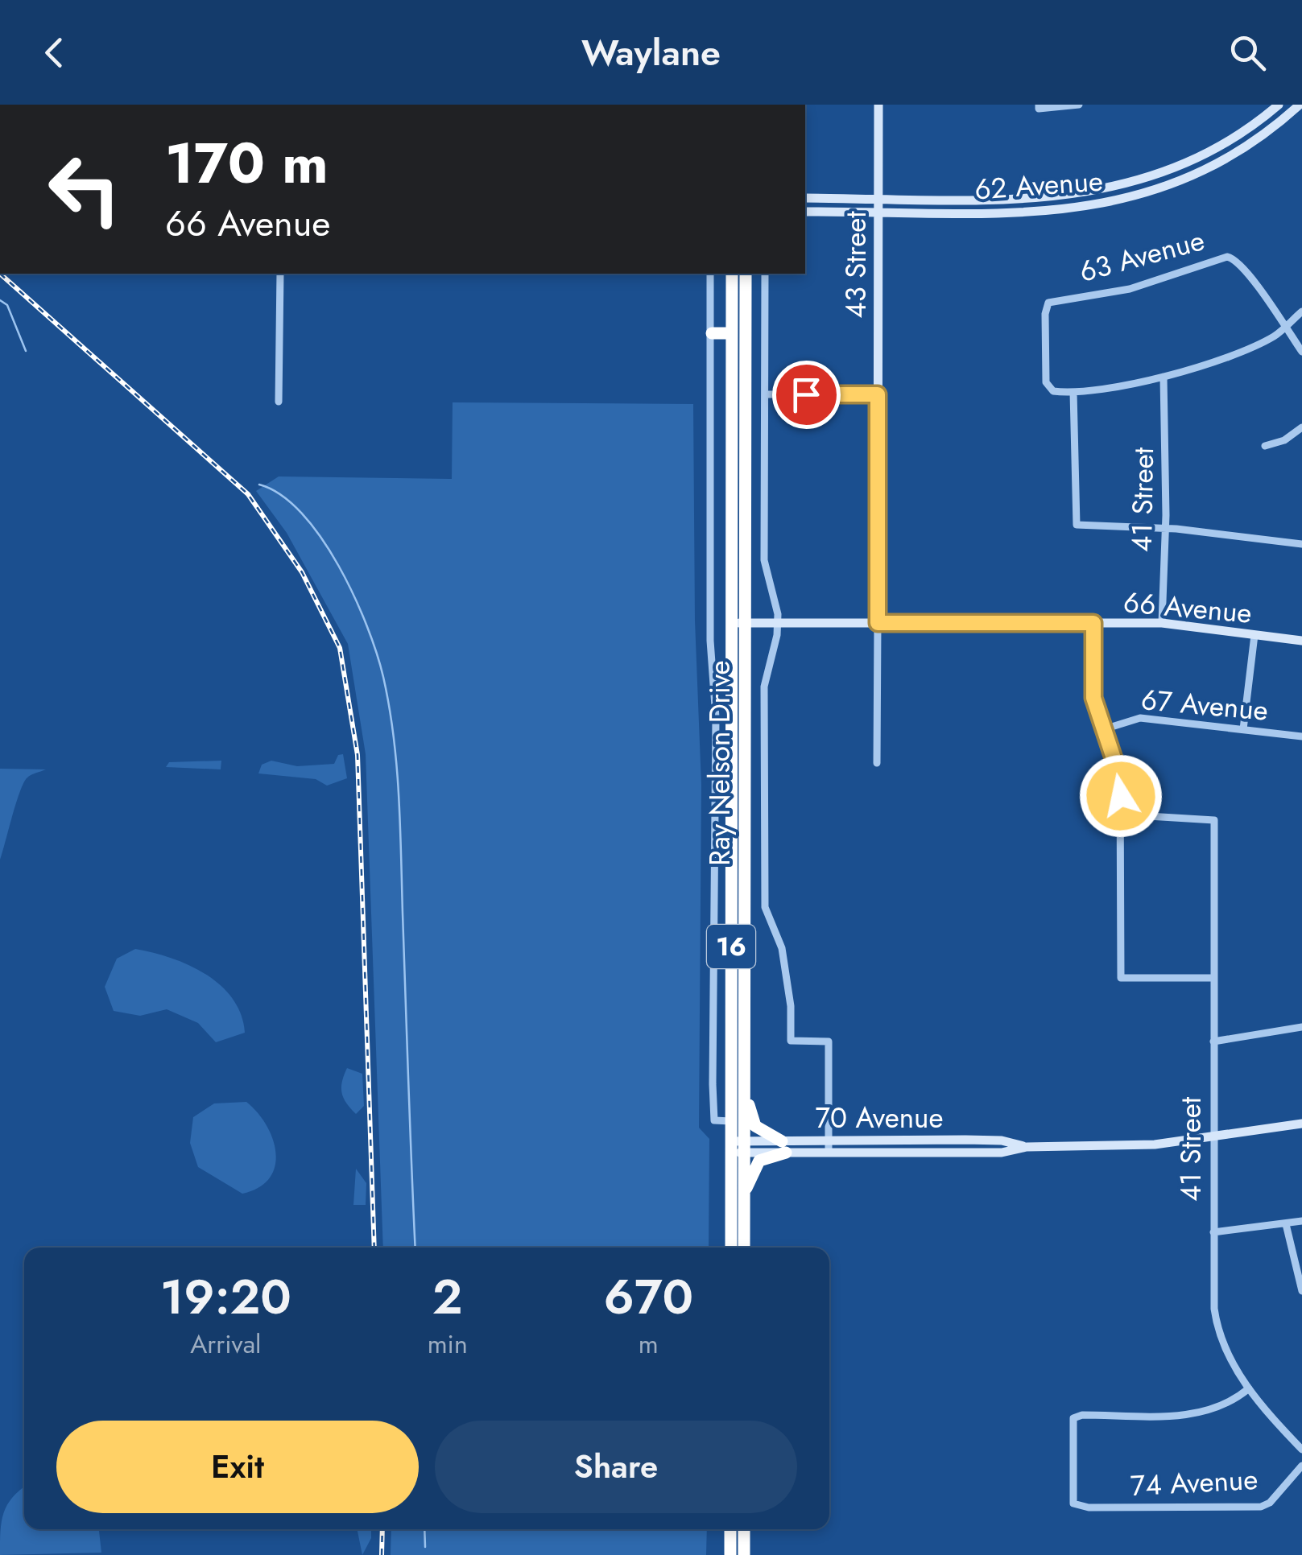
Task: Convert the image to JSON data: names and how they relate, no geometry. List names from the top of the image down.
{
  "streets": {
    "highway": ["Ray Nelson Drive", "16"],
    "street": [
      "62 Avenue",
      "63 Avenue",
      "43 Street",
      "41 Street",
      "66 Avenue",
      "67 Avenue",
      "70 Avenue",
      "74 Avenue"
    ]
  },
  "crossings": [
    ["62 Avenue", "43 Street"],
    ["43 Street", "66 Avenue"],
    ["41 Street", "66 Avenue"],
    ["41 Street", "70 Avenue"],
    ["41 Street", "74 Avenue"],
    ["66 Avenue", "Ray Nelson Drive"],
    ["Ray Nelson Drive", "70 Avenue"]
  ],
  "page": {
    "header": "Waylane",
    "turn": ["170 m", "66 Avenue"],
    "eta": [
      "19:20",
      "Arrival",
      "2",
      "min",
      "670",
      "m"
    ],
    "buttons": ["Exit", "Share"]
  }
}
